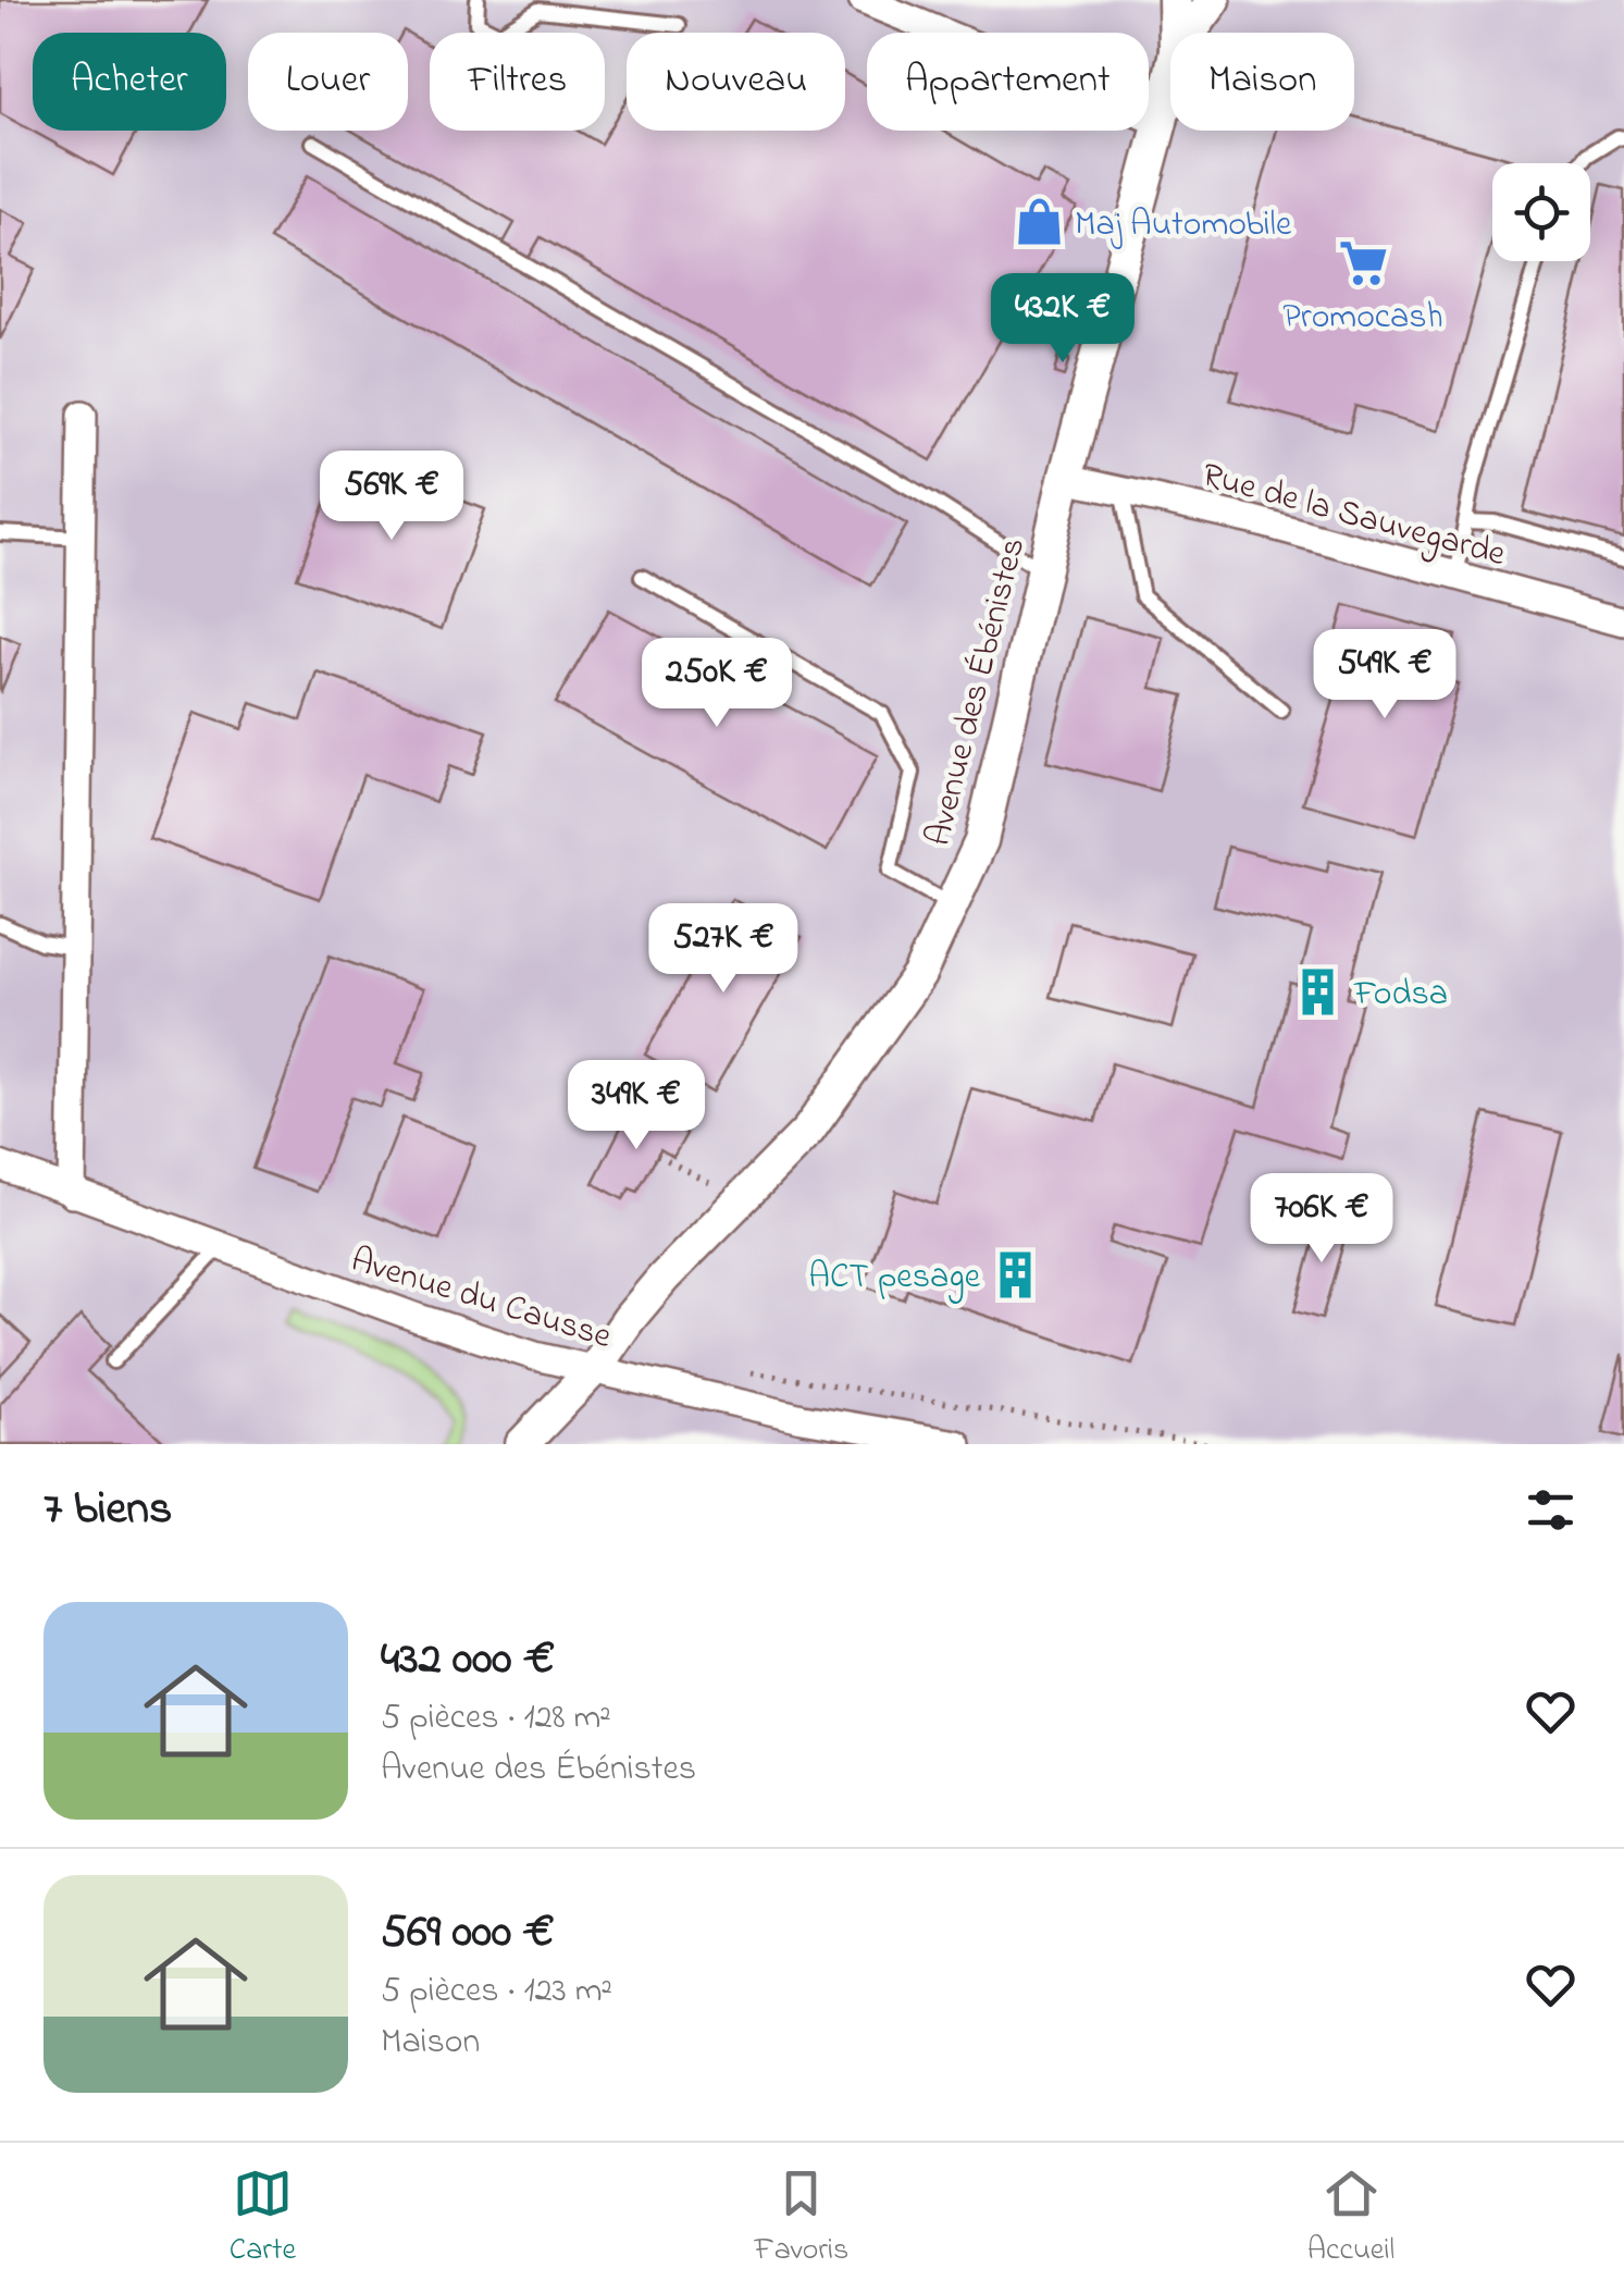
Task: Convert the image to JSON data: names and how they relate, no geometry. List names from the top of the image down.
{
  "streets": {
    "street": ["Rue de la Sauvegarde", "Avenue des Ébénistes", "Avenue du Causse"]
  },
  "crossings": [
    ["Rue de la Sauvegarde", "Avenue des Ébénistes"],
    ["Avenue des Ébénistes", "Avenue du Causse"]
  ],
  "places": {
    "shop": ["Maj Automobile"],
    "supermarket": ["Promocash"],
    "building": ["Fodsa", "ACT pesage"]
  },
  "page": {
    "chip": [
      "Acheter",
      "Louer",
      "Filtres",
      "Nouveau",
      "Appartement",
      "Maison"
    ],
    "price": [
      "432K €",
      "569K €",
      "549K €",
      "250K €",
      "527K €",
      "349K €",
      "706K €"
    ],
    "heading": "7 biens",
    "list": [
      {
        "name": "432 000 €",
        "note": "5 pièces · 128 m² · Avenue des Ébénistes"
      },
      {
        "name": "569 000 €",
        "note": "5 pièces · 123 m² · Maison"
      }
    ],
    "tabs": ["Carte", "Favoris", "Accueil"]
  }
}
